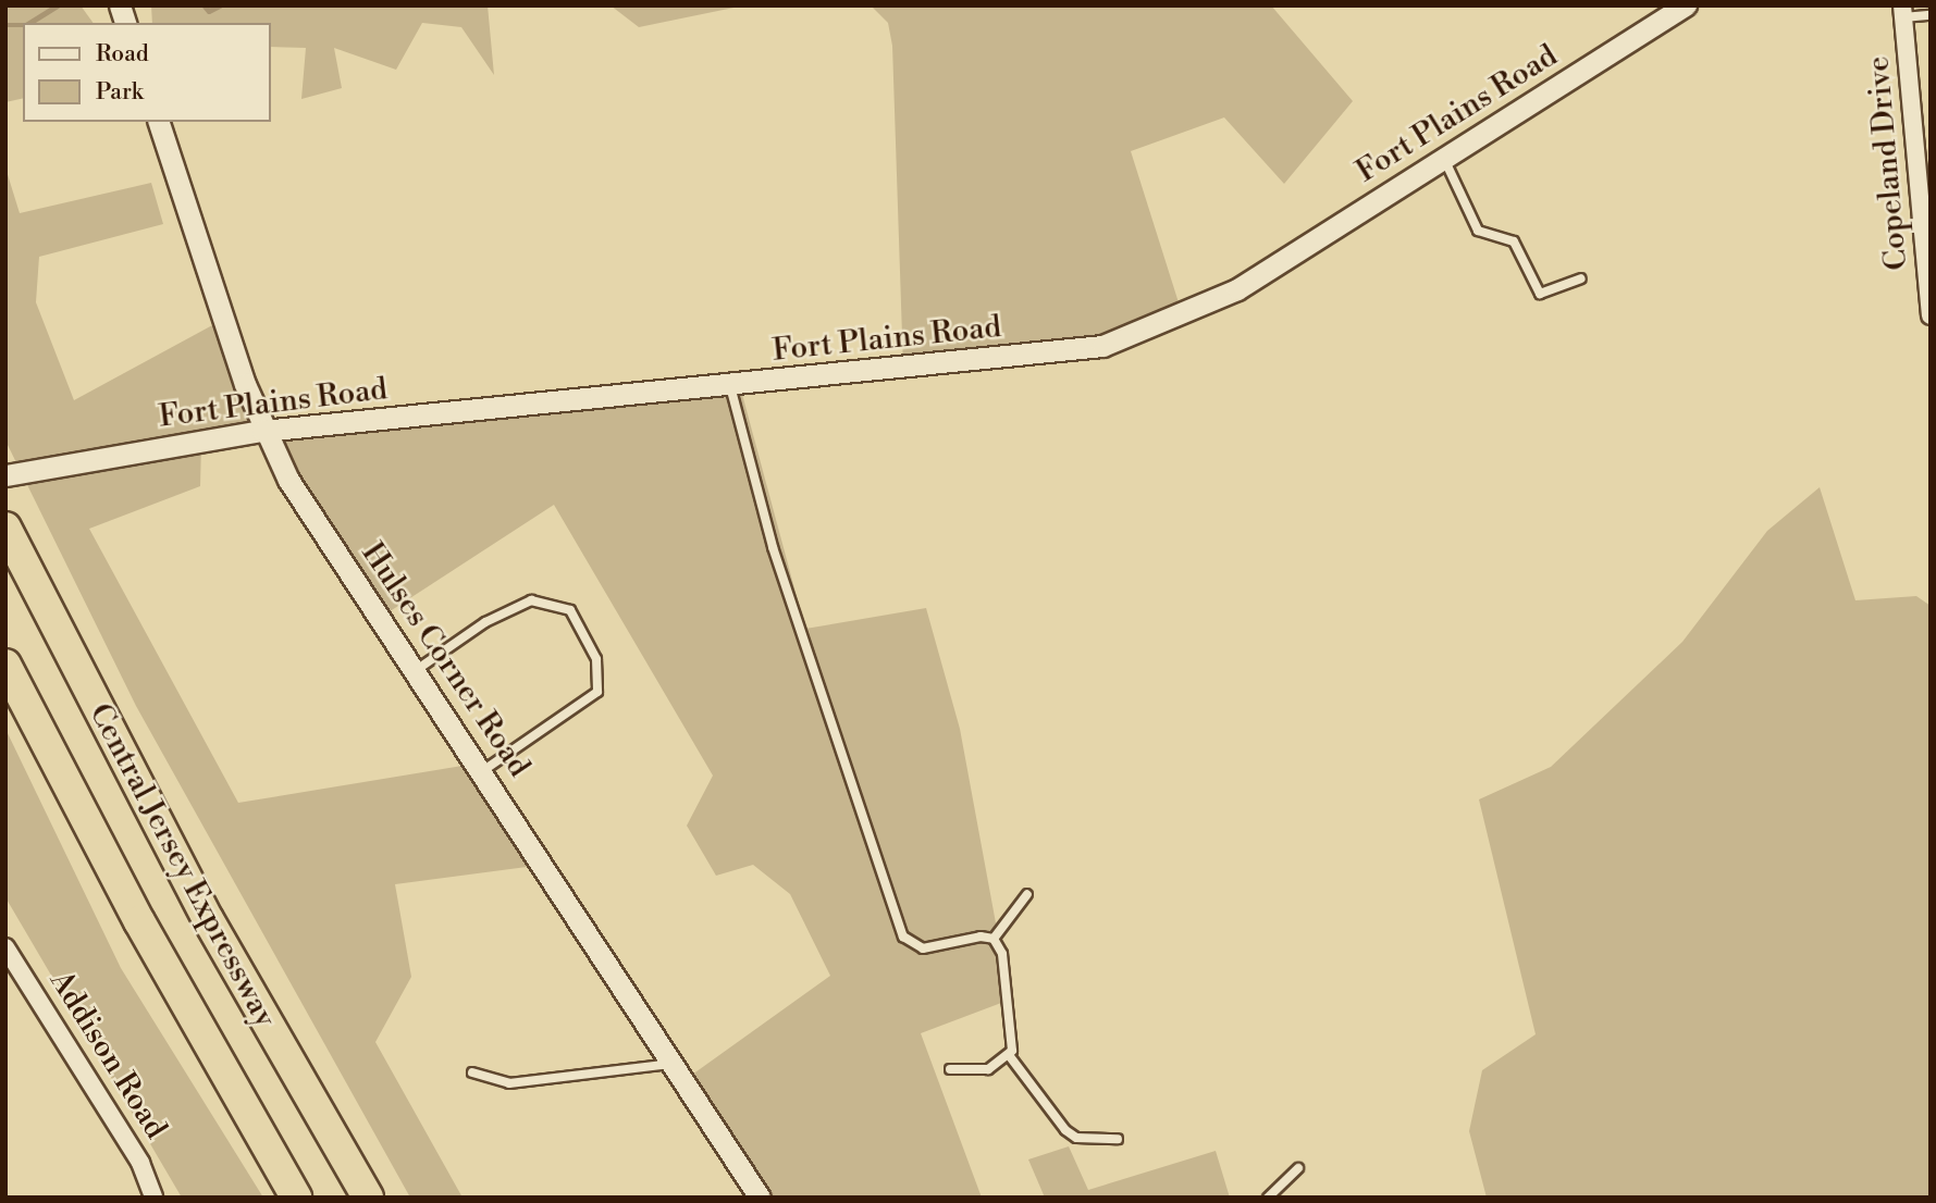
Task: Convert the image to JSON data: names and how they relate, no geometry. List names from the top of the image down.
{
  "streets": {
    "highway": ["Central Jersey Expressway"],
    "street": [
      "Fort Plains Road",
      "Copeland Drive",
      "Hulses Corner Road",
      "Addison Road"
    ]
  },
  "crossings": [
    ["Fort Plains Road", "Hulses Corner Road"]
  ],
  "legend": ["Road", "Park"]
}
